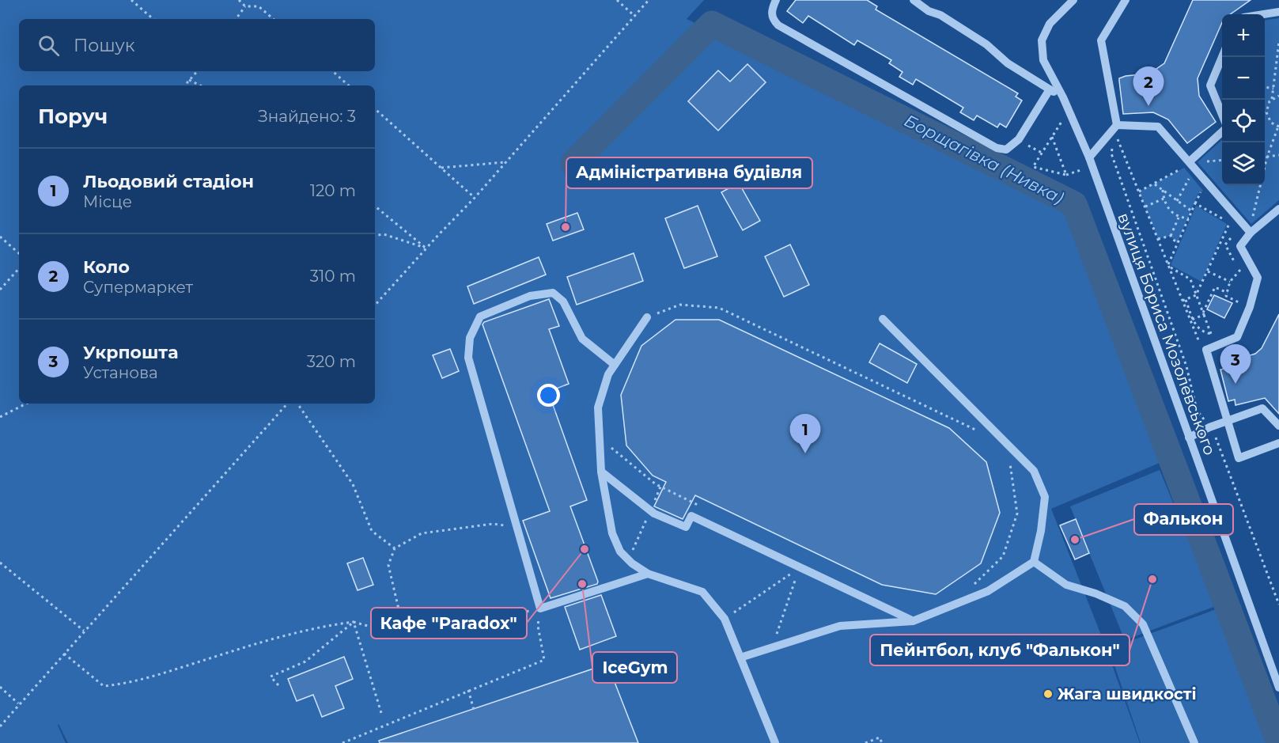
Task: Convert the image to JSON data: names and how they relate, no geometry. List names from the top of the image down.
{
  "streets": {
    "street": ["вулиця Бориса Мозолевського"]
  },
  "water": ["Борщагівка (Нивка)"],
  "places": [
    "Адміністративна будівля",
    "Фалькон",
    "Кафе \"Paradox\"",
    "Пейнтбол, клуб \"Фалькон\"",
    "IceGym",
    "Жага швидкості"
  ],
  "page": {
    "map_buttons": ["+", "−"],
    "search": "Пошук",
    "pins": ["2", "3", "1"],
    "heading": ["Поруч", "Знайдено: 3"],
    "list": [
      {
        "mark": "1",
        "name": "Льодовий стадіон",
        "note": "Місце",
        "value": "120 m"
      },
      {
        "mark": "2",
        "name": "Коло",
        "note": "Супермаркет",
        "value": "310 m"
      },
      {
        "mark": "3",
        "name": "Укрпошта",
        "note": "Установа",
        "value": "320 m"
      }
    ]
  }
}
